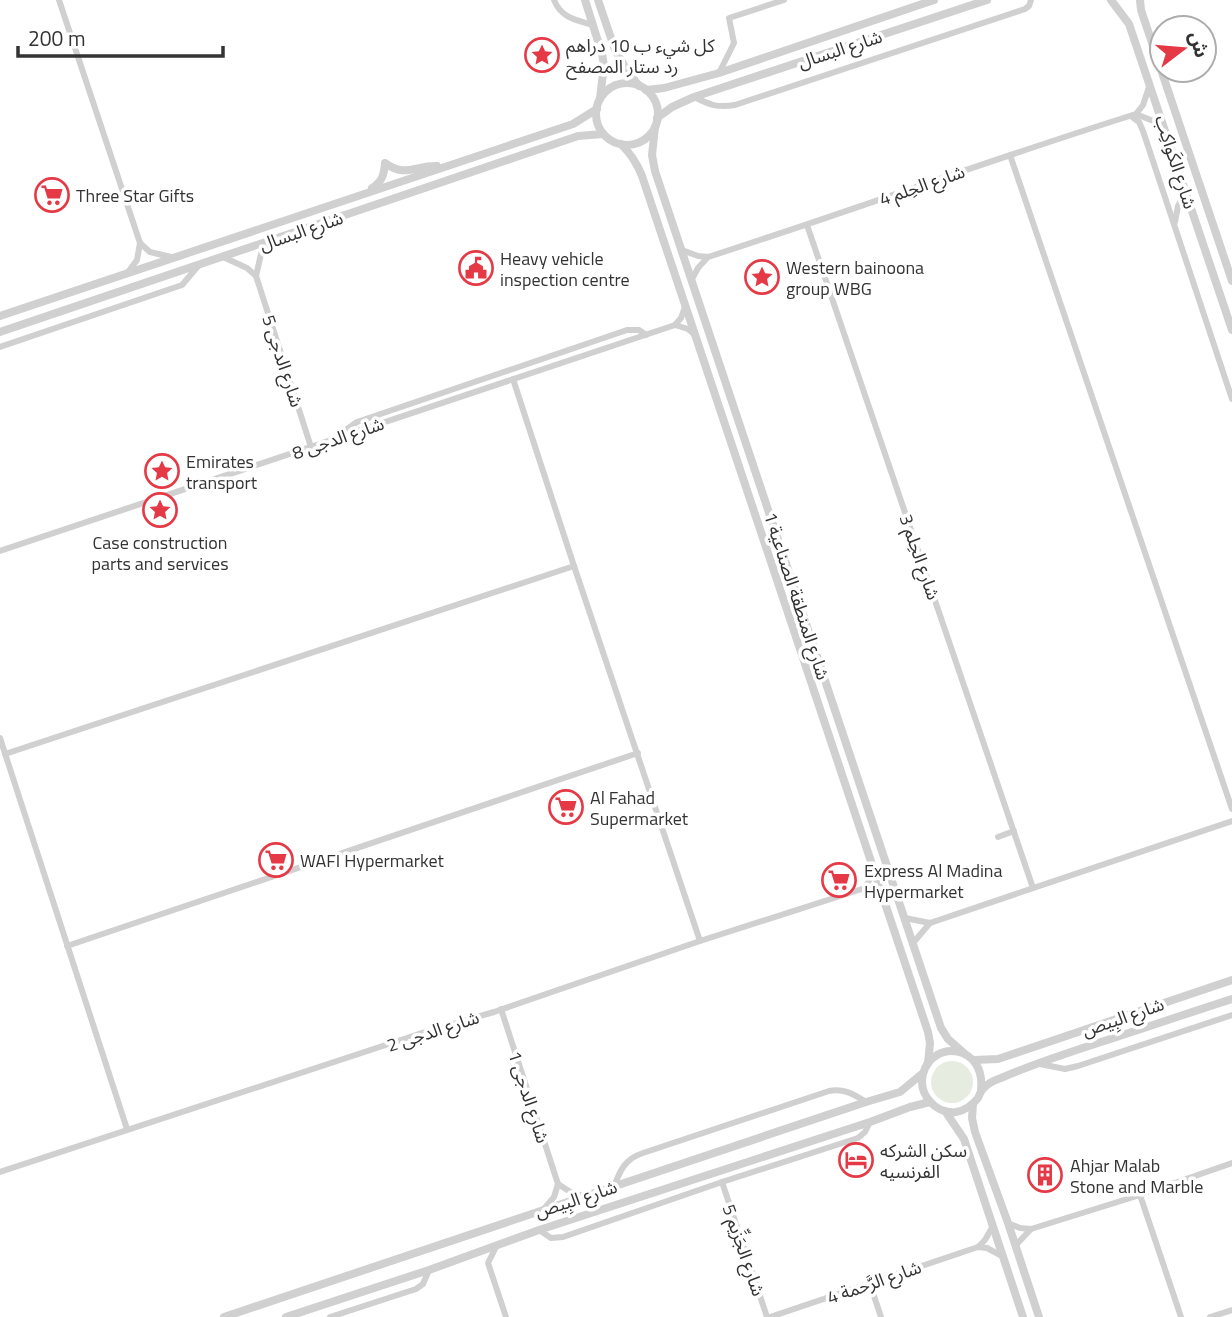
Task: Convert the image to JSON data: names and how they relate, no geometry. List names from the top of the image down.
{
  "streets": {
    "street": [
      "شارع البسال",
      "شارع الكَواكِب",
      "شارع الحِلم 4",
      "شارع الدجى 5",
      "شارع الدجى 8",
      "شارع الحِلم 3",
      "شارع المنطقة الصناعية 1",
      "شارع البِيص",
      "شارع الدجى 2",
      "شارع الدجى 1",
      "شارع الجَزِّيم 5",
      "شارع الرَّحمة 4"
    ]
  },
  "crossings": [
    ["شارع البسال", "شارع المنطقة الصناعية 1"],
    ["شارع الحِلم 4", "شارع الحِلم 3"],
    ["شارع الدجى 5", "شارع الدجى 8"],
    ["شارع المنطقة الصناعية 1", "شارع البِيص"],
    ["شارع الدجى 2", "شارع الدجى 1"],
    ["شارع الجَزِّيم 5", "شارع الرَّحمة 4"]
  ],
  "places": {
    "place": [
      "كل شيء ب 10 دراهم رد ستار المصفح",
      "Western bainoona group WBG",
      "Emirates transport",
      "Case construction parts and services"
    ],
    "supermarket": [
      "Three Star Gifts",
      "Al Fahad Supermarket",
      "WAFI Hypermarket",
      "Express Al Madina Hypermarket"
    ],
    "public building": ["Heavy vehicle inspection centre"],
    "hotel": ["سكن الشركه الفرنسيه"],
    "building": ["Ahjar Malab Stone and Marble"]
  },
  "scale_bar": "200 m",
  "north": "right"
}
